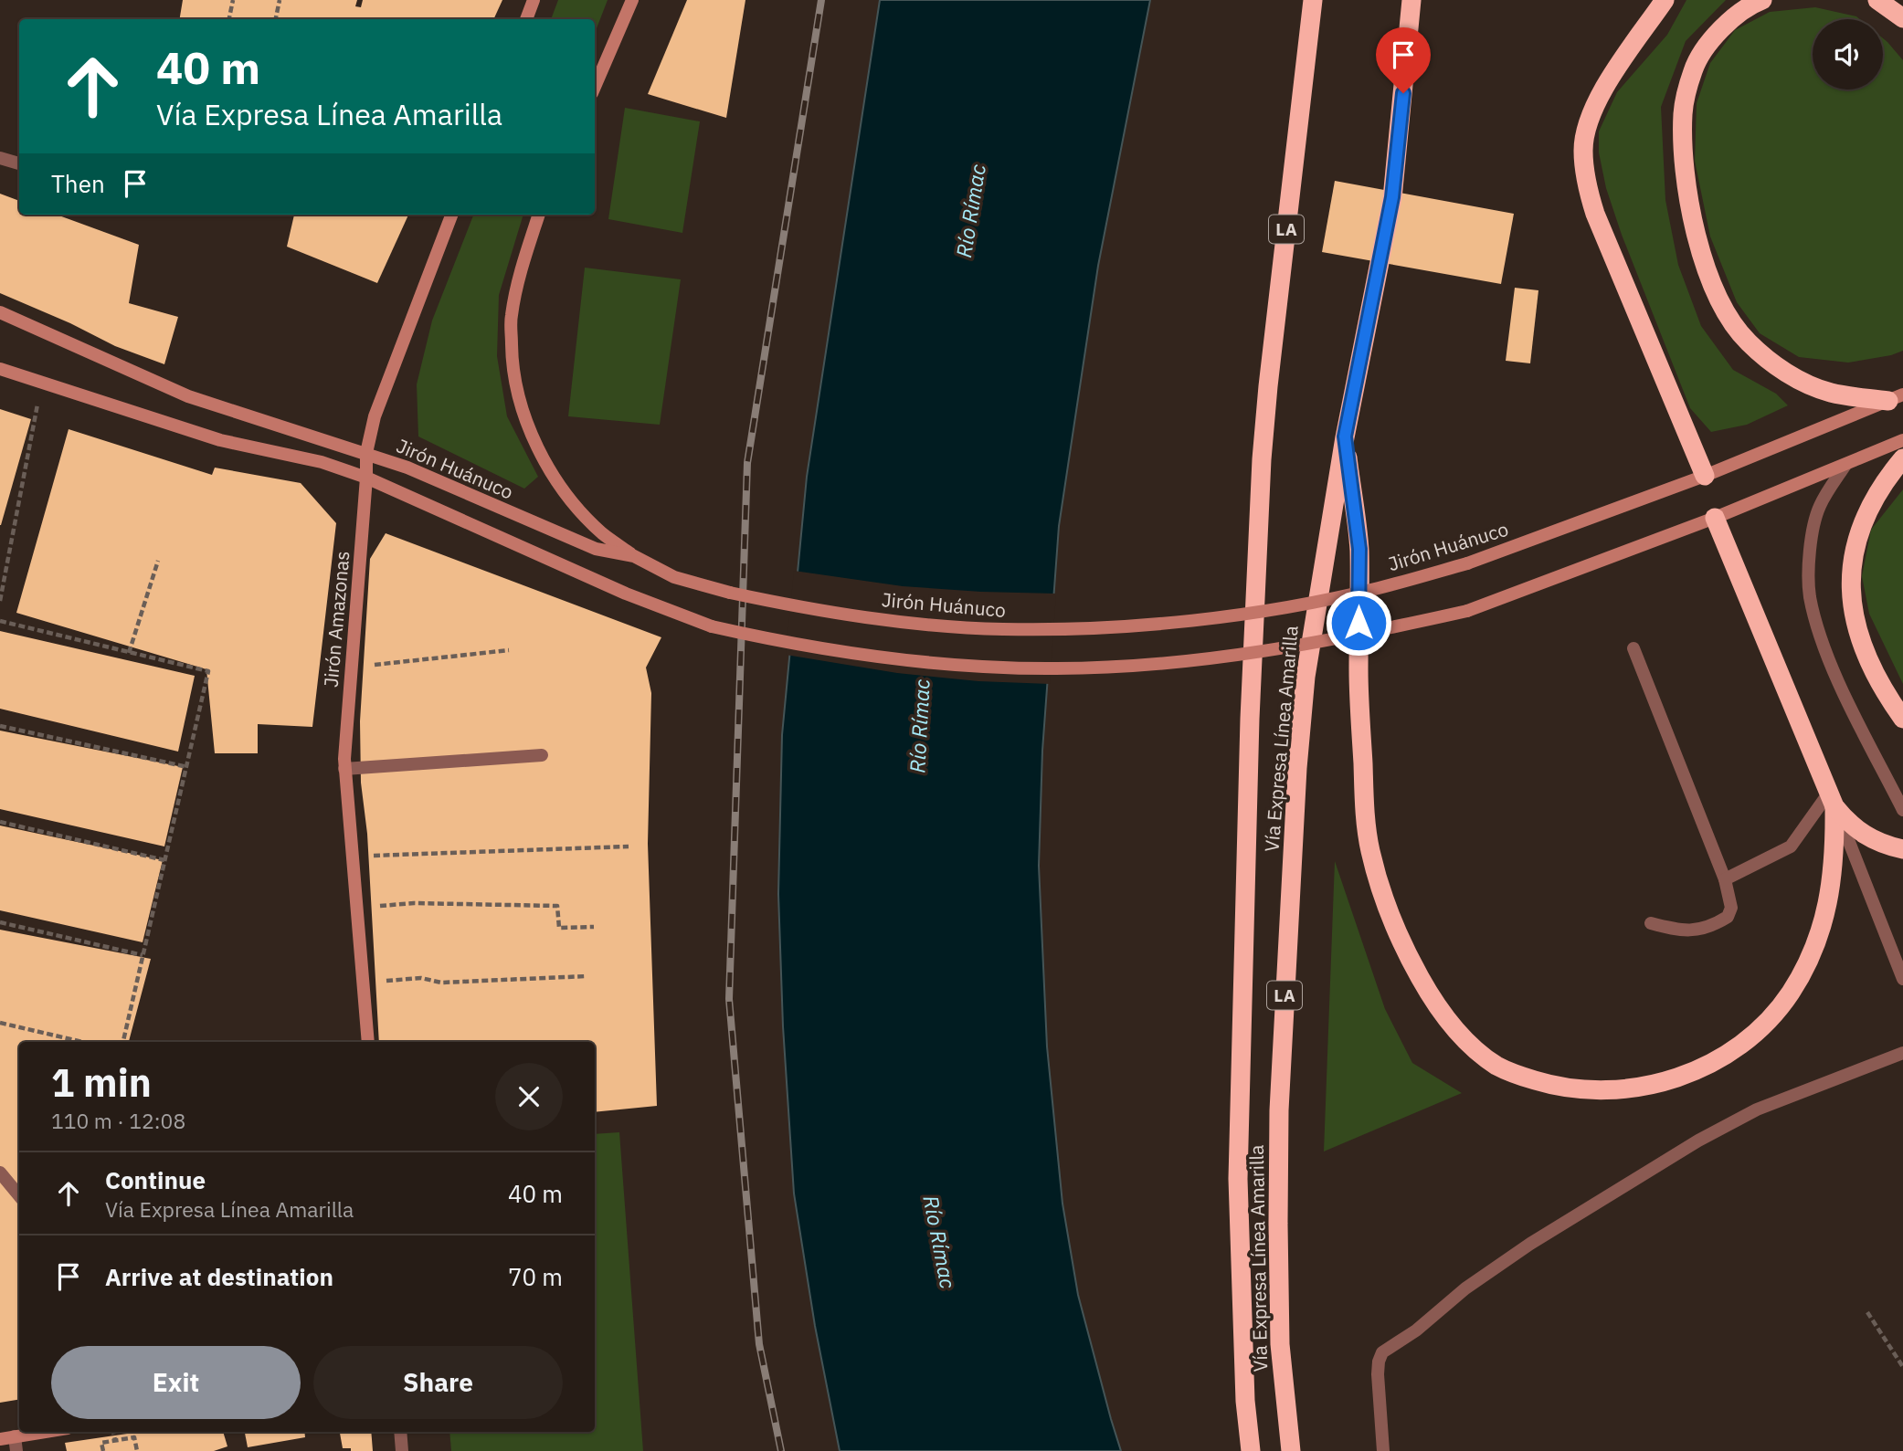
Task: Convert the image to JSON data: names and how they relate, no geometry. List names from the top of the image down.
{
  "streets": {
    "highway": ["LA", "Vía Expresa Línea Amarilla"],
    "main road": ["Jirón Huánuco", "Jirón Amazonas"]
  },
  "crossings": [
    ["Jirón Huánuco", "Jirón Amazonas"]
  ],
  "water": ["Río Rímac"],
  "page": {
    "turn": ["40 m", "Vía Expresa Línea Amarilla"],
    "then": "Then",
    "heading": ["1 min", "110 m · 12:08"],
    "list": [
      {
        "name": "Continue",
        "note": "Vía Expresa Línea Amarilla",
        "value": "40 m"
      },
      {
        "name": "Arrive at destination",
        "value": "70 m"
      }
    ],
    "buttons": ["Exit", "Share"]
  }
}
